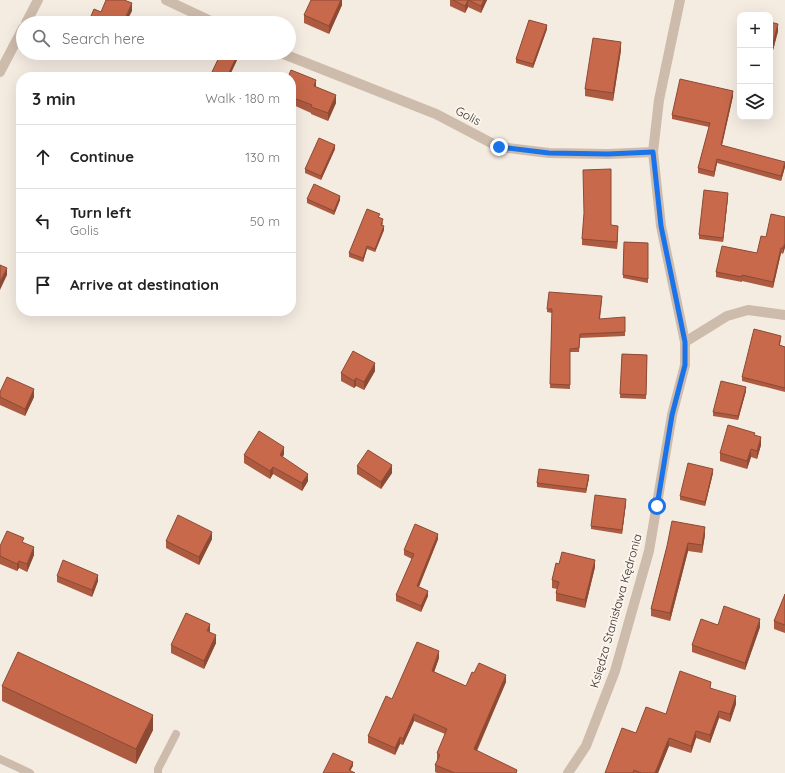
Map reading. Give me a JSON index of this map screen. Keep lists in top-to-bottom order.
{
  "streets": {
    "street": ["Golis", "Księdza Stanisława Kędronia"]
  },
  "crossings": [
    ["Golis", "Księdza Stanisława Kędronia"]
  ],
  "page": {
    "map_buttons": ["+", "−"],
    "search": "Search here",
    "heading": ["3 min", "Walk · 180 m"],
    "list": [
      ["Continue", "130 m"],
      ["Turn left", "Golis", "50 m"],
      "Arrive at destination"
    ]
  }
}
